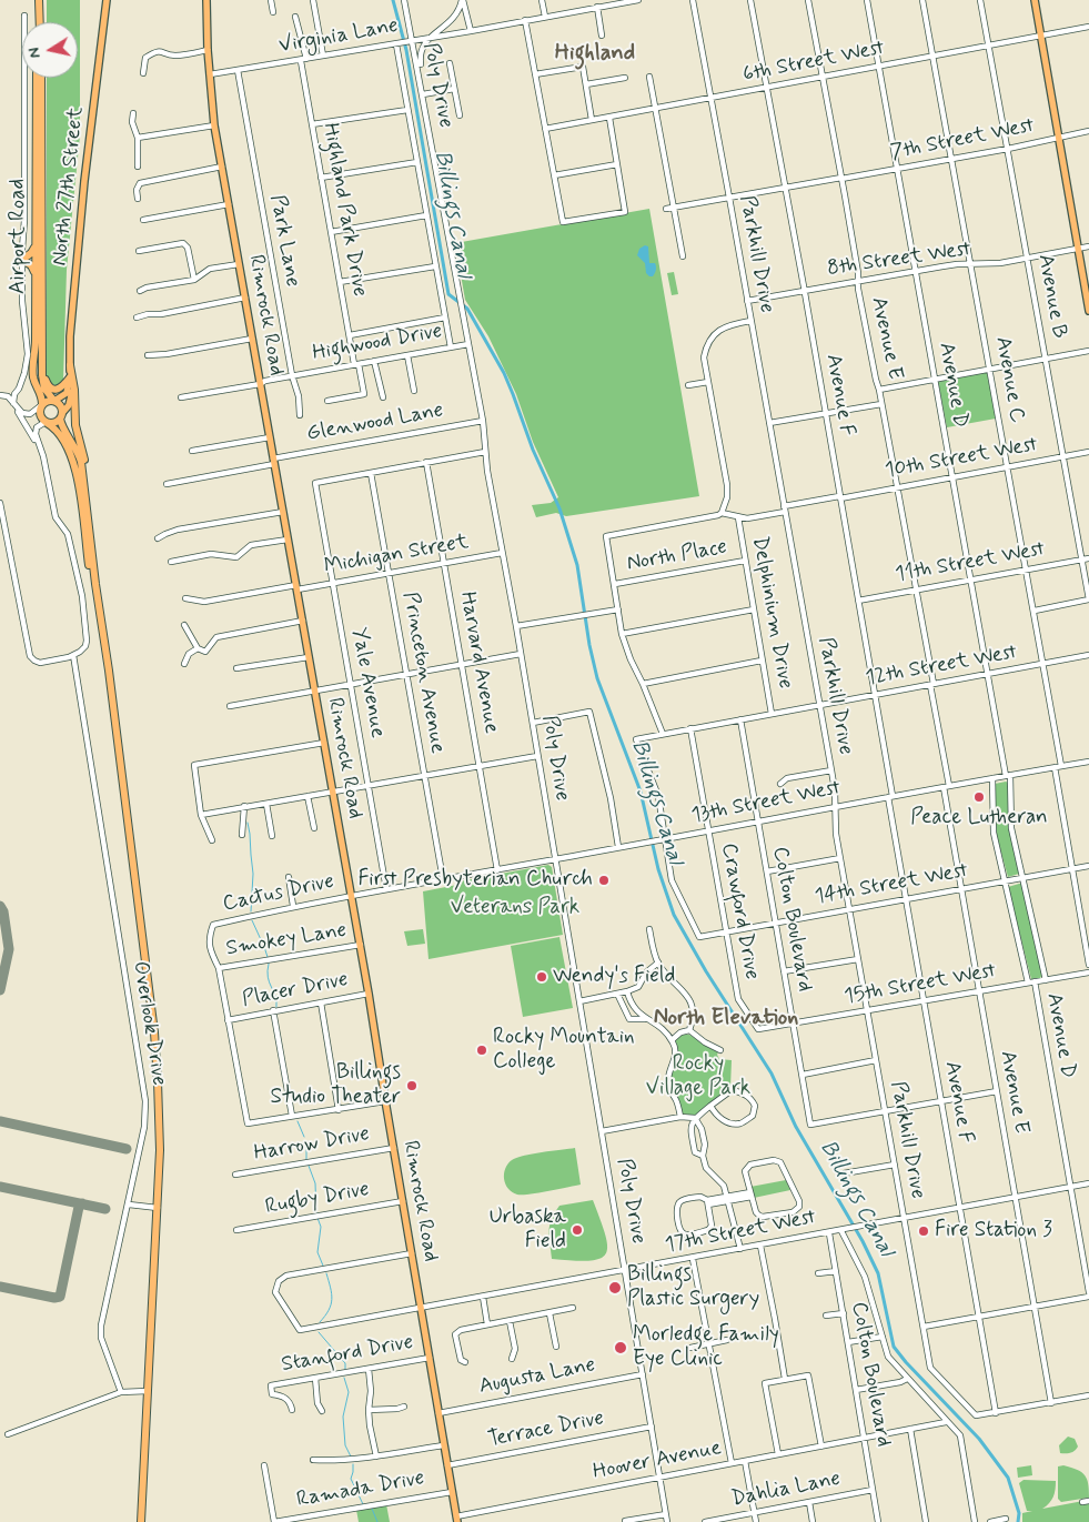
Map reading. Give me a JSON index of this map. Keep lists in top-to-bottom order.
{
  "streets": {
    "highway": ["Airport Road"],
    "main road": ["North 27th Street", "Rimrock Road"],
    "street": [
      "Virginia Lane",
      "6th Street West",
      "Poly Drive",
      "7th Street West",
      "Highland Park Drive",
      "Park Lane",
      "Parkhill Drive",
      "8th Street West",
      "Avenue B",
      "Avenue E",
      "Highwood Drive",
      "Avenue C",
      "Avenue D",
      "Avenue F",
      "Glenwood Lane",
      "10th Street West",
      "Michigan Street",
      "North Place",
      "11th Street West",
      "Delphinium Drive",
      "Harvard Avenue",
      "12th Street West",
      "Princeton Avenue",
      "Yale Avenue",
      "13th Street West",
      "14th Street West",
      "Cactus Drive",
      "Crawford Drive",
      "Colton Boulevard",
      "Smokey Lane",
      "15th Street West",
      "Placer Drive",
      "Overlook Drive",
      "Harrow Drive",
      "Rugby Drive",
      "17th Street West",
      "Stanford Drive",
      "Augusta Lane",
      "Terrace Drive",
      "Hoover Avenue",
      "Ramada Drive",
      "Dahlia Lane"
    ]
  },
  "crossings": [
    ["Virginia Lane", "Poly Drive"],
    ["Virginia Lane", "Highland Park Drive"],
    ["Virginia Lane", "Park Lane"],
    ["Virginia Lane", "Rimrock Road"],
    ["6th Street West", "Parkhill Drive"],
    ["6th Street West", "Avenue B"],
    ["6th Street West", "Avenue E"],
    ["6th Street West", "Avenue C"],
    ["6th Street West", "Avenue D"],
    ["6th Street West", "Avenue F"],
    ["Poly Drive", "Highwood Drive"],
    ["Poly Drive", "Glenwood Lane"],
    ["Poly Drive", "Michigan Street"],
    ["Poly Drive", "13th Street West"],
    ["Poly Drive", "17th Street West"],
    ["Poly Drive", "Augusta Lane"],
    ["Poly Drive", "Terrace Drive"],
    ["Poly Drive", "Hoover Avenue"],
    ["7th Street West", "Parkhill Drive"],
    ["7th Street West", "Avenue B"],
    ["7th Street West", "Avenue E"],
    ["7th Street West", "Avenue C"],
    ["7th Street West", "Avenue D"],
    ["7th Street West", "Avenue F"],
    ["North 27th Street", "Airport Road"],
    ["Highland Park Drive", "Highwood Drive"],
    ["Park Lane", "Highwood Drive"],
    ["Parkhill Drive", "8th Street West"],
    ["Parkhill Drive", "Avenue F"],
    ["Parkhill Drive", "10th Street West"],
    ["Parkhill Drive", "12th Street West"],
    ["Parkhill Drive", "13th Street West"],
    ["Parkhill Drive", "14th Street West"],
    ["Parkhill Drive", "Colton Boulevard"],
    ["Parkhill Drive", "15th Street West"],
    ["Parkhill Drive", "17th Street West"],
    ["8th Street West", "Avenue B"],
    ["8th Street West", "Avenue E"],
    ["8th Street West", "Avenue C"],
    ["8th Street West", "Avenue D"],
    ["8th Street West", "Avenue F"],
    ["Avenue B", "10th Street West"],
    ["Avenue B", "11th Street West"],
    ["Rimrock Road", "Highwood Drive"],
    ["Rimrock Road", "Glenwood Lane"],
    ["Rimrock Road", "Michigan Street"],
    ["Rimrock Road", "13th Street West"],
    ["Rimrock Road", "Cactus Drive"],
    ["Rimrock Road", "Smokey Lane"],
    ["Rimrock Road", "Placer Drive"],
    ["Rimrock Road", "Harrow Drive"],
    ["Rimrock Road", "Rugby Drive"],
    ["Rimrock Road", "17th Street West"],
    ["Rimrock Road", "Stanford Drive"],
    ["Rimrock Road", "Augusta Lane"],
    ["Rimrock Road", "Terrace Drive"],
    ["Rimrock Road", "Hoover Avenue"],
    ["Rimrock Road", "Ramada Drive"],
    ["Avenue E", "10th Street West"],
    ["Avenue E", "11th Street West"],
    ["Avenue E", "12th Street West"],
    ["Avenue E", "13th Street West"],
    ["Avenue E", "14th Street West"],
    ["Avenue E", "15th Street West"],
    ["Avenue E", "17th Street West"],
    ["Avenue C", "10th Street West"],
    ["Avenue C", "11th Street West"],
    ["Avenue C", "12th Street West"],
    ["Avenue C", "13th Street West"],
    ["Avenue D", "10th Street West"],
    ["Avenue D", "11th Street West"],
    ["Avenue D", "12th Street West"],
    ["Avenue D", "13th Street West"],
    ["Avenue D", "14th Street West"],
    ["Avenue D", "15th Street West"],
    ["Avenue D", "17th Street West"],
    ["Avenue F", "10th Street West"],
    ["Avenue F", "11th Street West"],
    ["Avenue F", "12th Street West"],
    ["Avenue F", "13th Street West"],
    ["Avenue F", "14th Street West"],
    ["Avenue F", "15th Street West"],
    ["Avenue F", "17th Street West"],
    ["10th Street West", "Delphinium Drive"],
    ["Michigan Street", "Harvard Avenue"],
    ["Michigan Street", "Princeton Avenue"],
    ["Michigan Street", "Yale Avenue"],
    ["North Place", "Delphinium Drive"],
    ["Delphinium Drive", "12th Street West"],
    ["Harvard Avenue", "13th Street West"],
    ["12th Street West", "13th Street West"],
    ["12th Street West", "14th Street West"],
    ["12th Street West", "Crawford Drive"],
    ["12th Street West", "Colton Boulevard"],
    ["Princeton Avenue", "Yale Avenue"],
    ["Princeton Avenue", "13th Street West"],
    ["Yale Avenue", "13th Street West"],
    ["13th Street West", "14th Street West"],
    ["13th Street West", "Cactus Drive"],
    ["13th Street West", "Crawford Drive"],
    ["13th Street West", "Colton Boulevard"],
    ["14th Street West", "Crawford Drive"],
    ["14th Street West", "Colton Boulevard"],
    ["Cactus Drive", "Smokey Lane"],
    ["Crawford Drive", "15th Street West"],
    ["Colton Boulevard", "15th Street West"],
    ["Colton Boulevard", "17th Street West"],
    ["Colton Boulevard", "Hoover Avenue"],
    ["Colton Boulevard", "Dahlia Lane"]
  ],
  "districts": ["Highland", "North Elevation"],
  "water": ["Billings Canal"],
  "parks": ["Veterans Park", "Rocky Village Park"],
  "places": [
    "Peace Lutheran",
    "First Presbyterian Church",
    "Wendy's Field",
    "Rocky Mountain College",
    "Billings Studio Theater",
    "Urbaska Field",
    "Fire Station 3",
    "Billings Plastic Surgery",
    "Morledge Family Eye Clinic"
  ],
  "north": "left"
}
